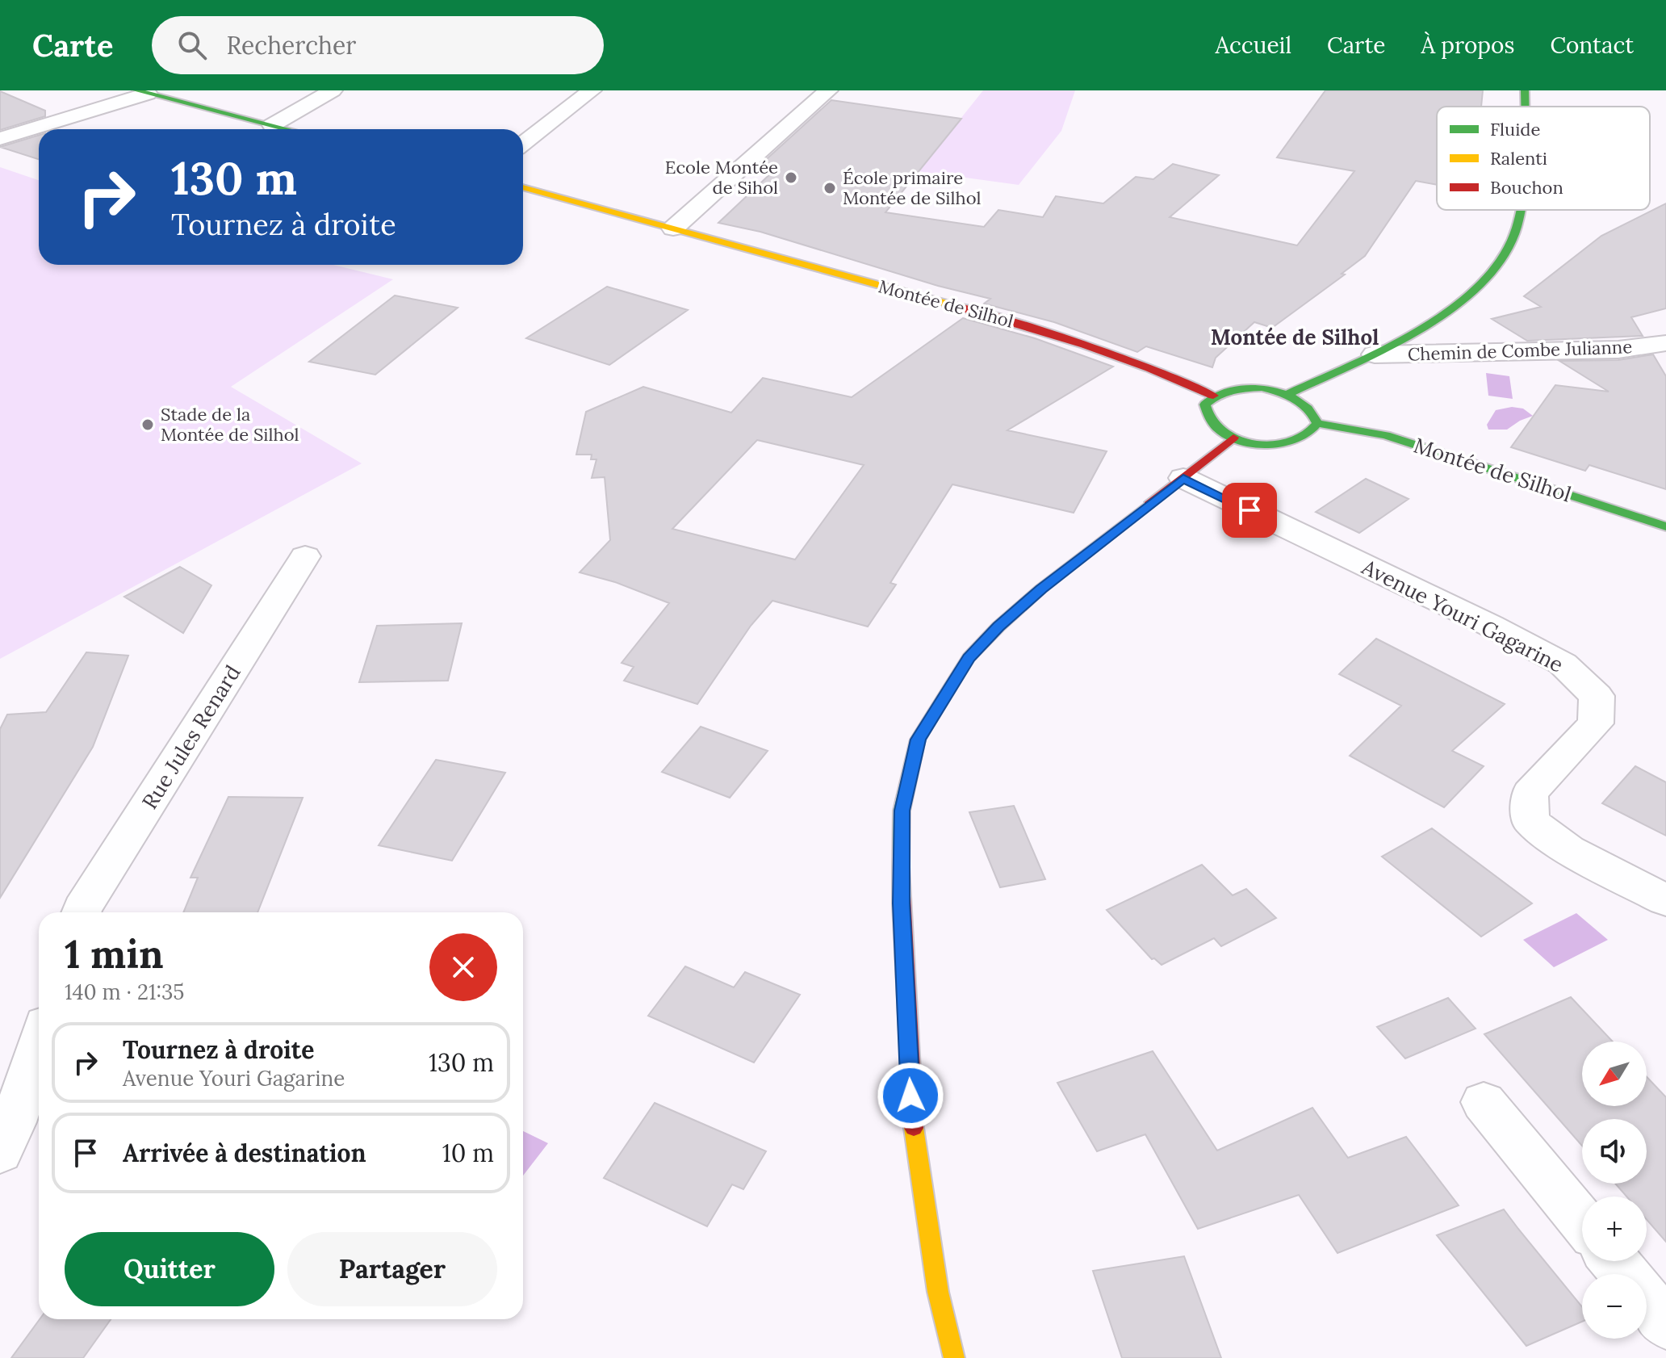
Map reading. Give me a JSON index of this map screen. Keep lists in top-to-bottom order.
{
  "streets": {
    "street": [
      "Montée de Silhol",
      "Chemin de Combe Julianne",
      "Avenue Youri Gagarine",
      "Rue Jules Renard"
    ]
  },
  "districts": ["Montée de Silhol"],
  "places": ["Ecole Montée de Sihol", "École primaire Montée de Silhol", "Stade de la Montée de Silhol"],
  "legend": ["Fluide", "Ralenti", "Bouchon"],
  "north": "bottom left",
  "page": {
    "header": "Carte",
    "search": "Rechercher",
    "nav": [
      "Accueil",
      "Carte",
      "À propos",
      "Contact"
    ],
    "turn": ["130 m", "Tournez à droite"],
    "heading": ["1 min", "140 m · 21:35"],
    "list": [
      {
        "name": "Tournez à droite",
        "note": "Avenue Youri Gagarine",
        "value": "130 m"
      },
      {
        "name": "Arrivée à destination",
        "value": "10 m"
      }
    ],
    "map_buttons": ["+", "−"],
    "buttons": ["Quitter", "Partager"]
  }
}
